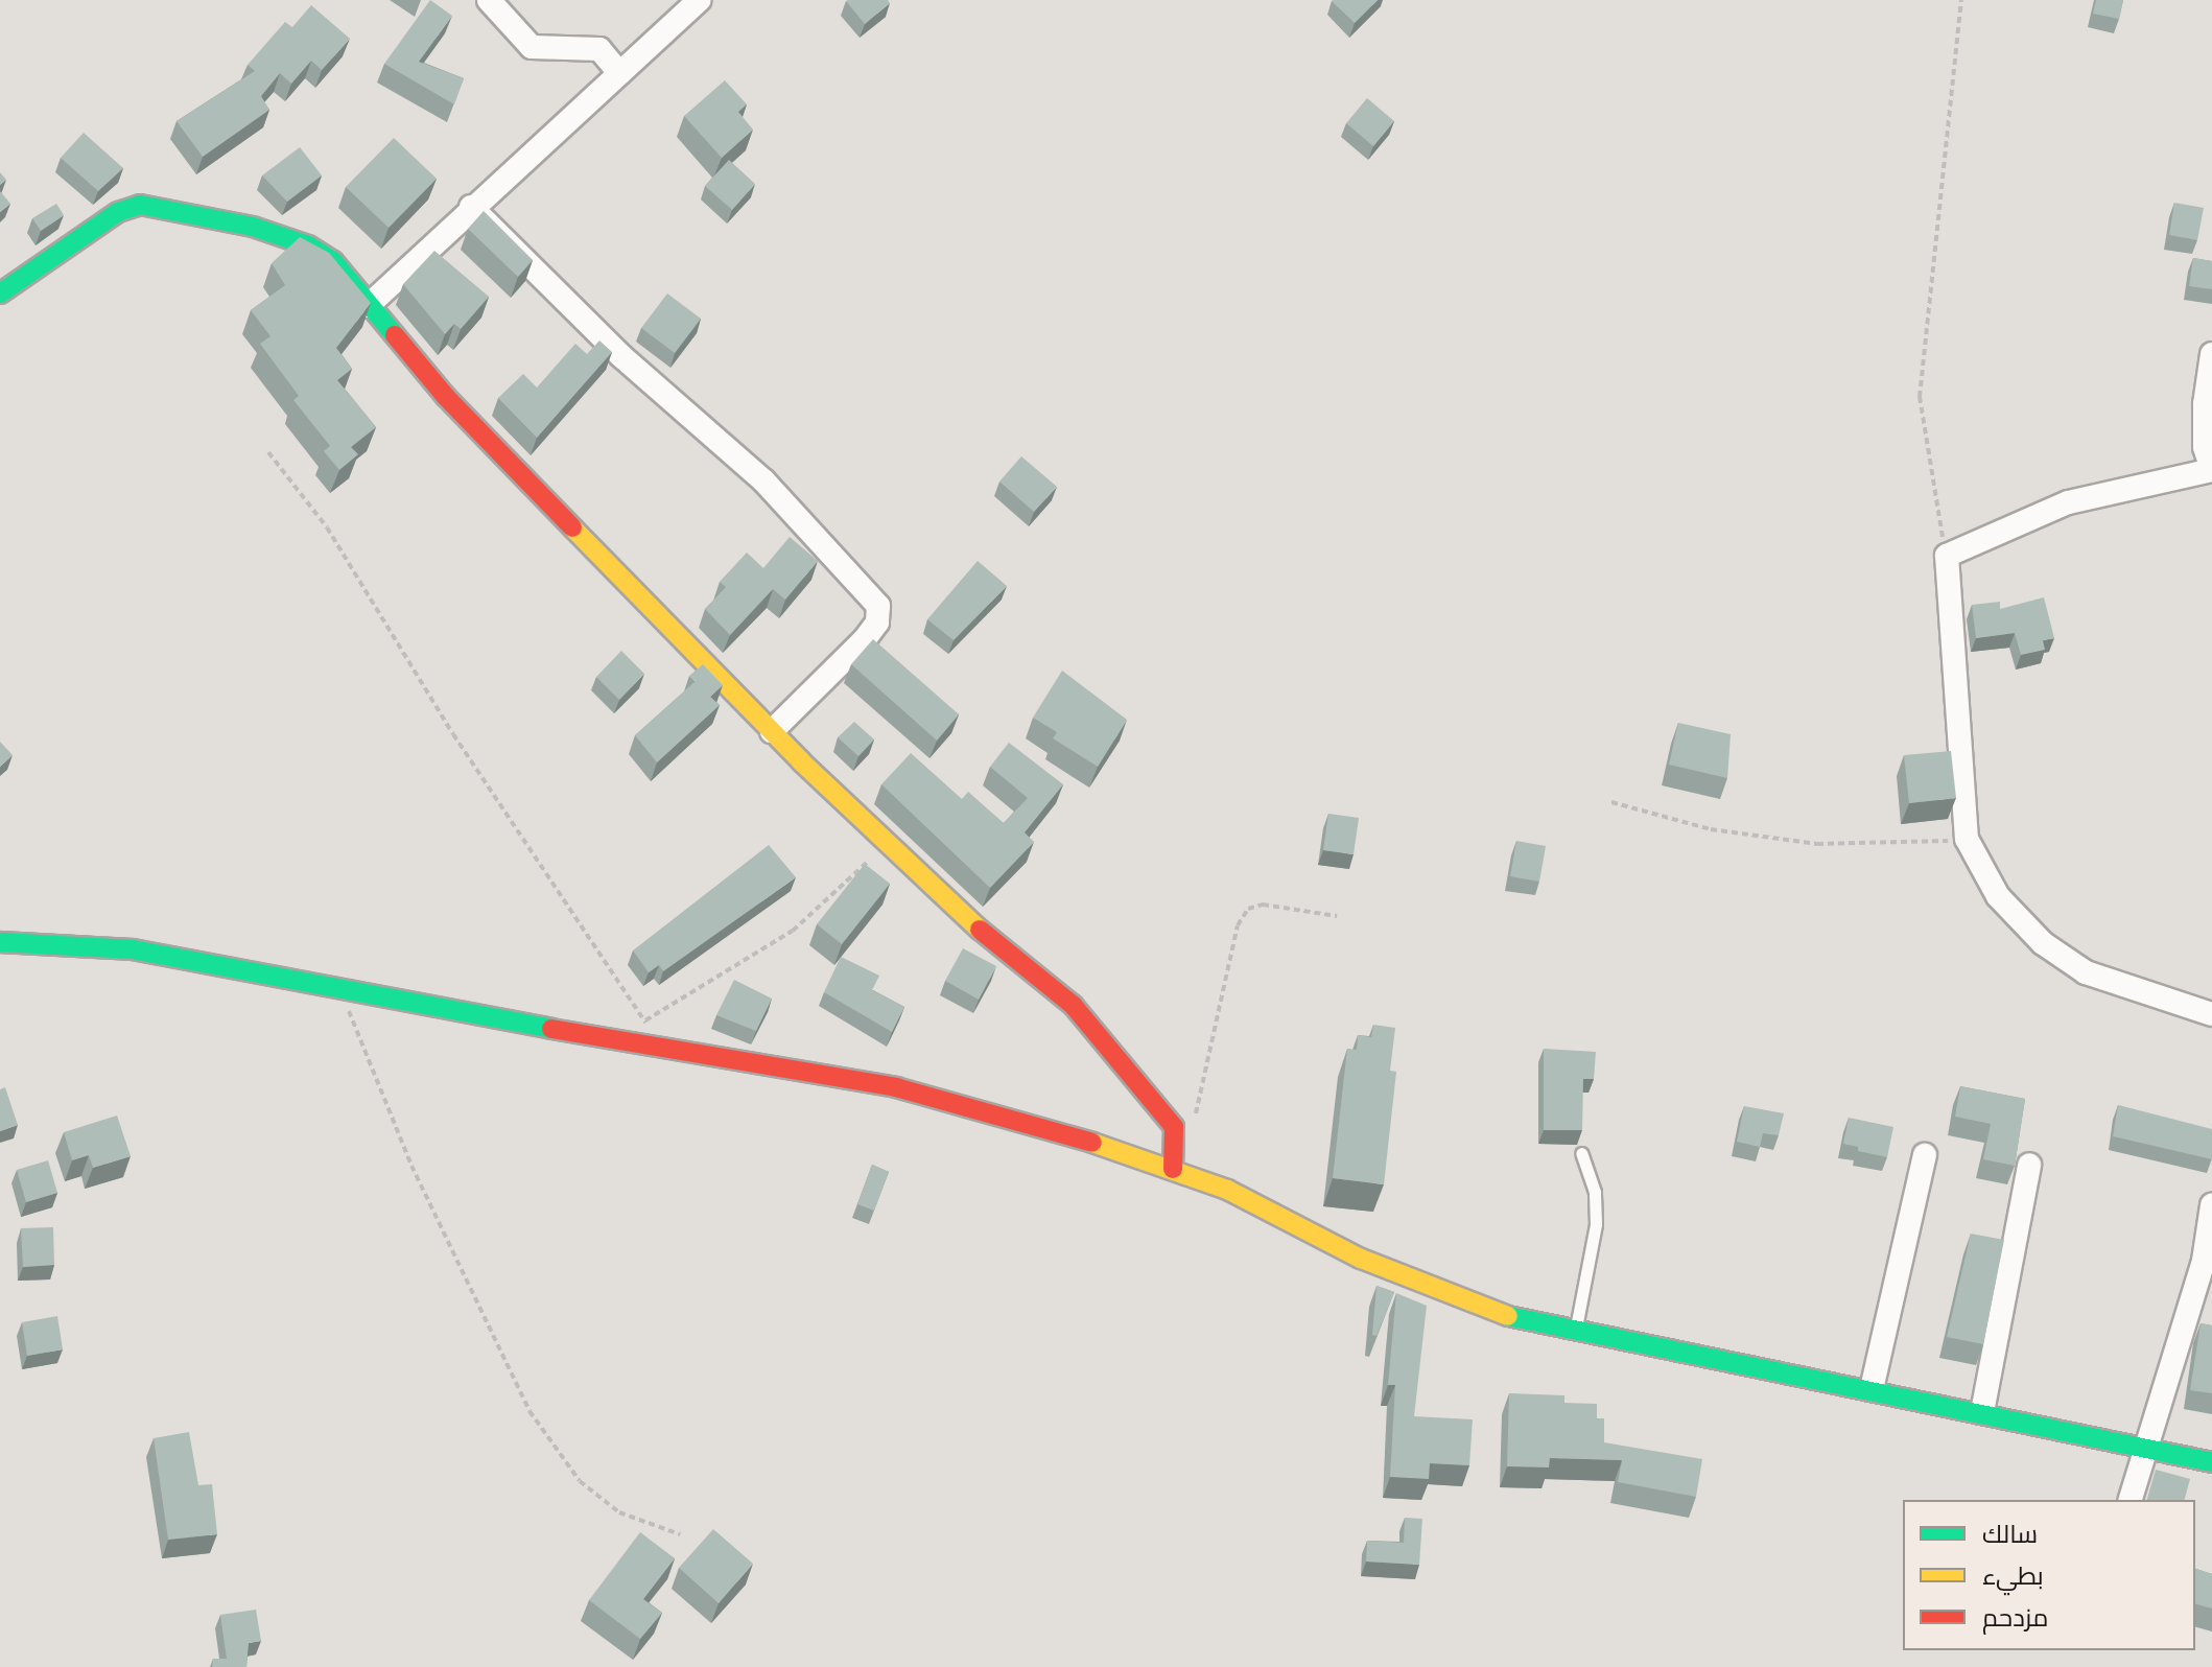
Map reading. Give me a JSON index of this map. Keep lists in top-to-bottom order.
{
  "legend": ["سالك", "بطيء", "مزدحم"]
}
